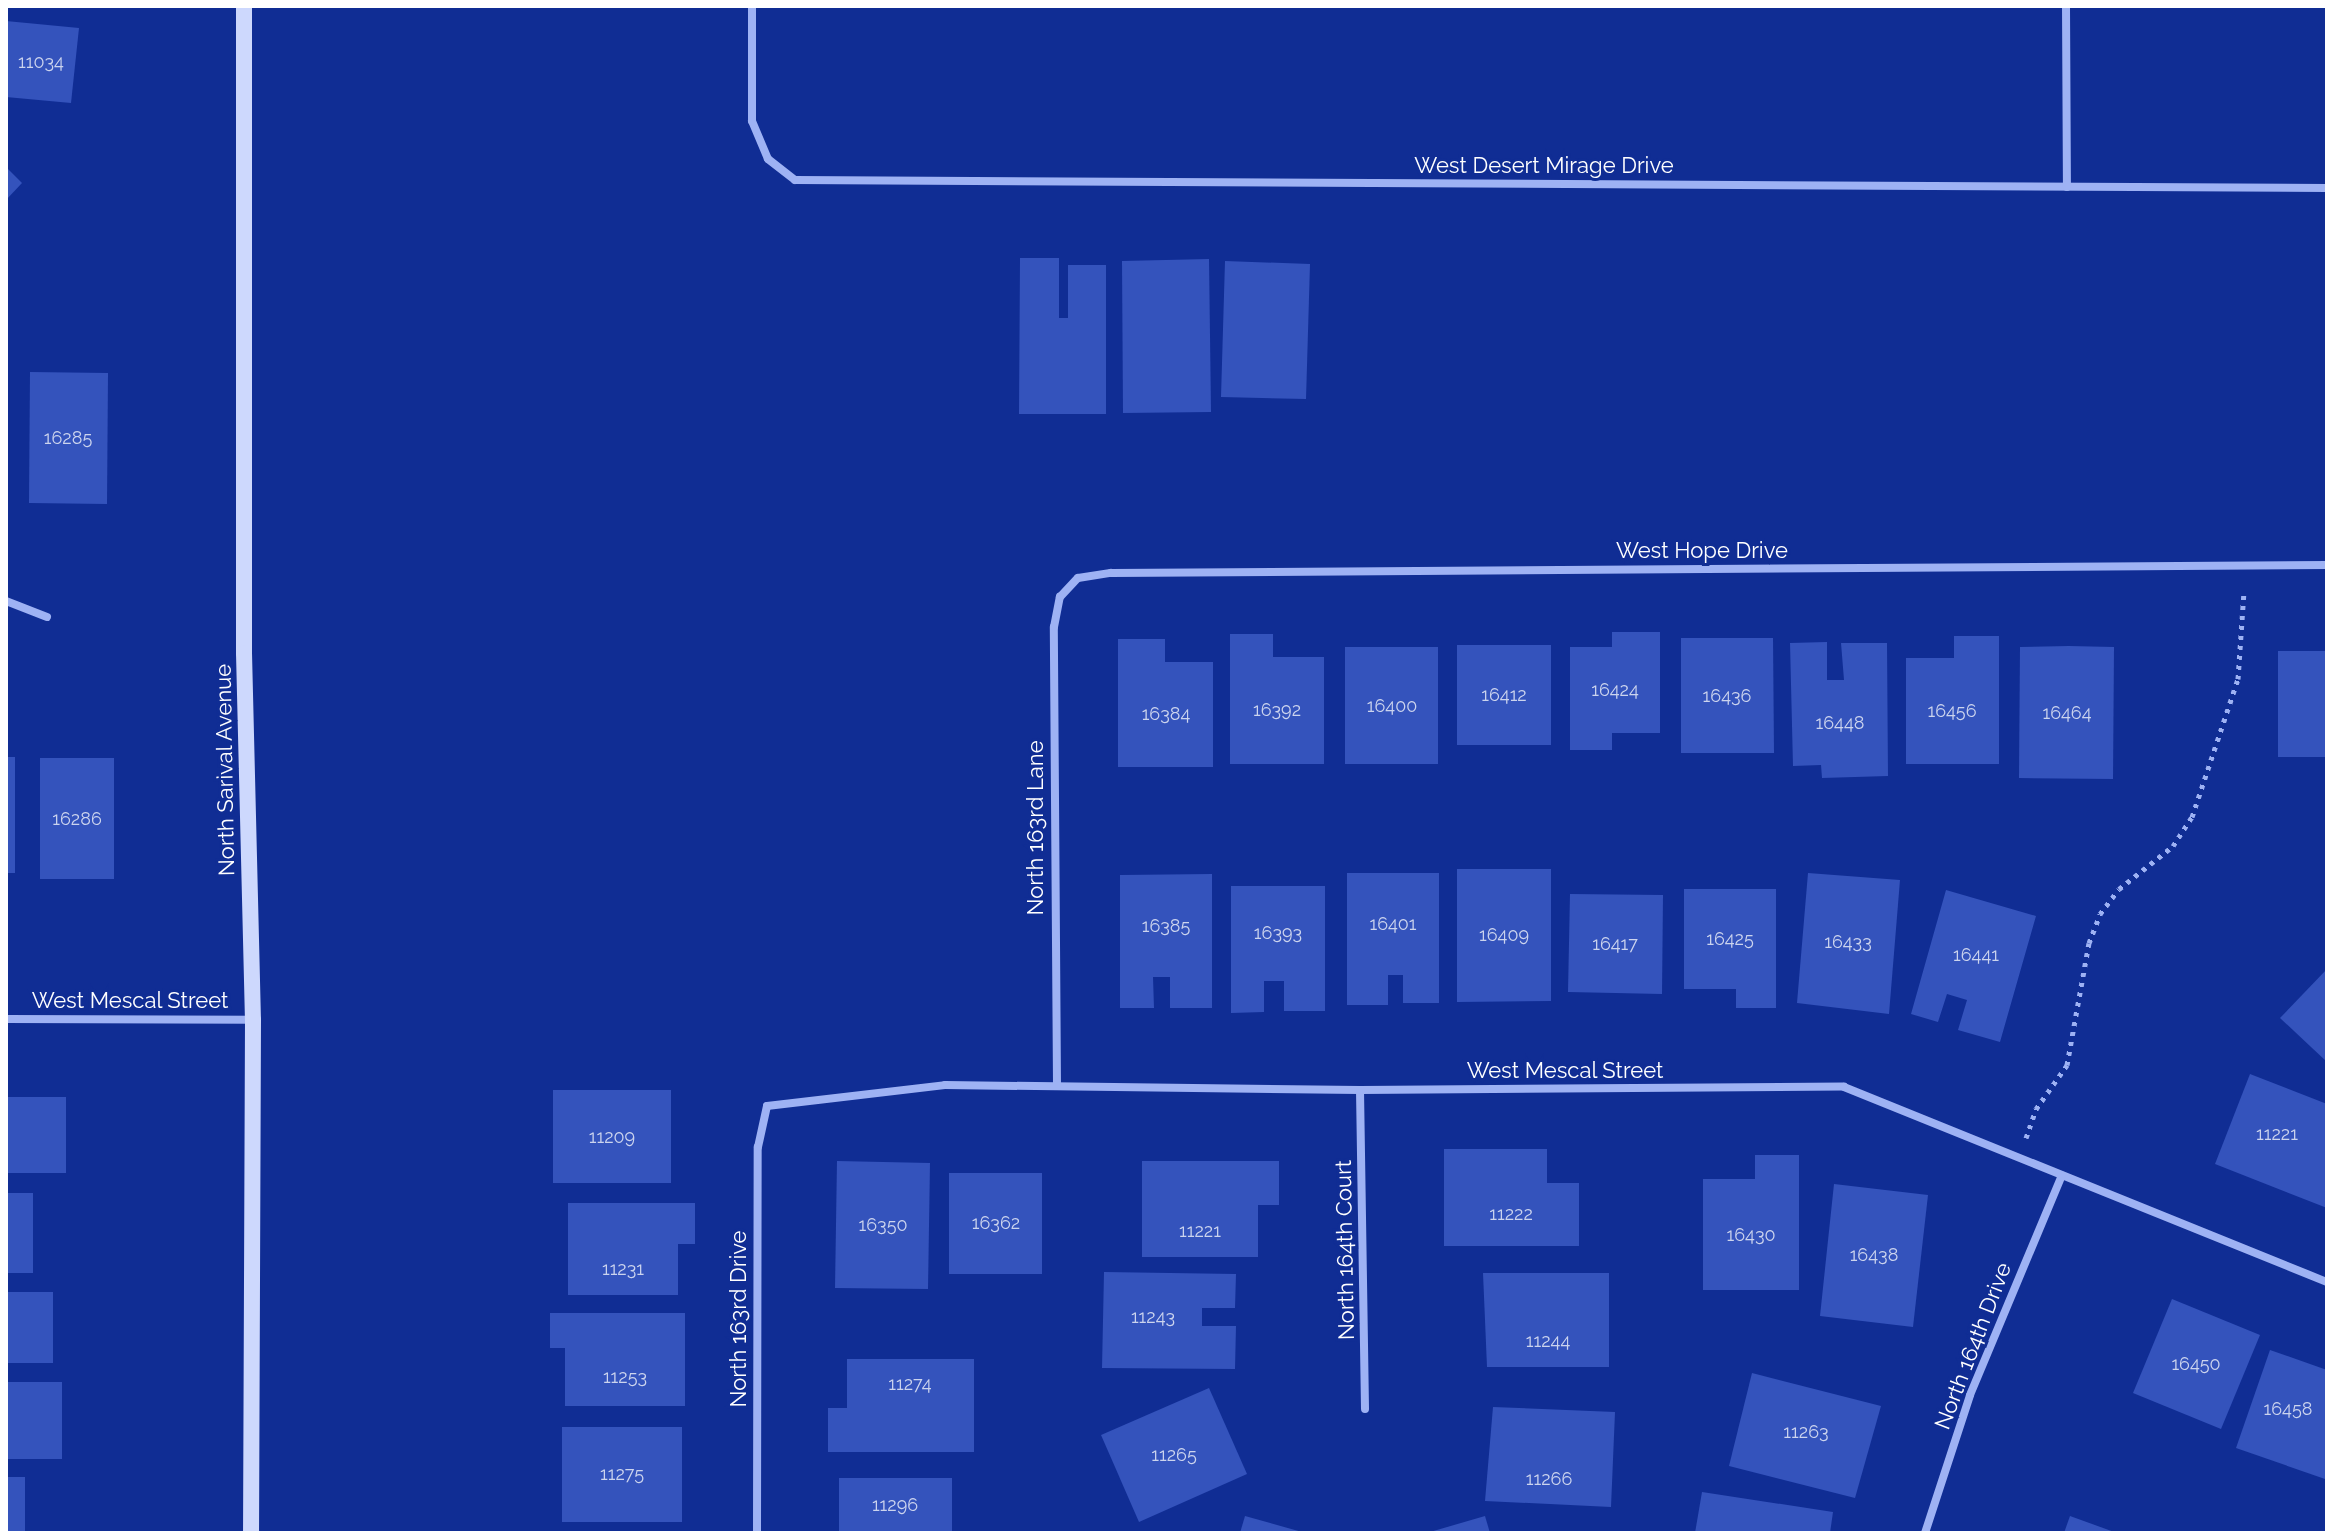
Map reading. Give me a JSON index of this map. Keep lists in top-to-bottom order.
{
  "streets": {
    "main road": ["North Sarival Avenue"],
    "street": [
      "West Desert Mirage Drive",
      "West Hope Drive",
      "North 163rd Lane",
      "West Mescal Street",
      "North 164th Court",
      "North 163rd Drive",
      "North 164th Drive"
    ]
  },
  "crossings": [
    ["West Hope Drive", "North 163rd Lane"],
    ["North Sarival Avenue", "West Mescal Street"],
    ["North 163rd Lane", "West Mescal Street"],
    ["West Mescal Street", "North 164th Court"],
    ["West Mescal Street", "North 163rd Drive"],
    ["West Mescal Street", "North 164th Drive"]
  ],
  "house_numbers": [
    "11034",
    "16285",
    "16424",
    "16412",
    "16436",
    "16400",
    "16392",
    "16456",
    "16464",
    "16384",
    "16448",
    "16286",
    "16401",
    "16385",
    "16393",
    "16409",
    "16425",
    "16433",
    "16417",
    "16441",
    "11221",
    "11209",
    "11222",
    "16362",
    "16350",
    "11221",
    "16430",
    "16438",
    "11231",
    "11243",
    "11244",
    "16450",
    "11253",
    "11274",
    "16458",
    "11263",
    "11265",
    "11275",
    "11266",
    "11296"
  ]
}
